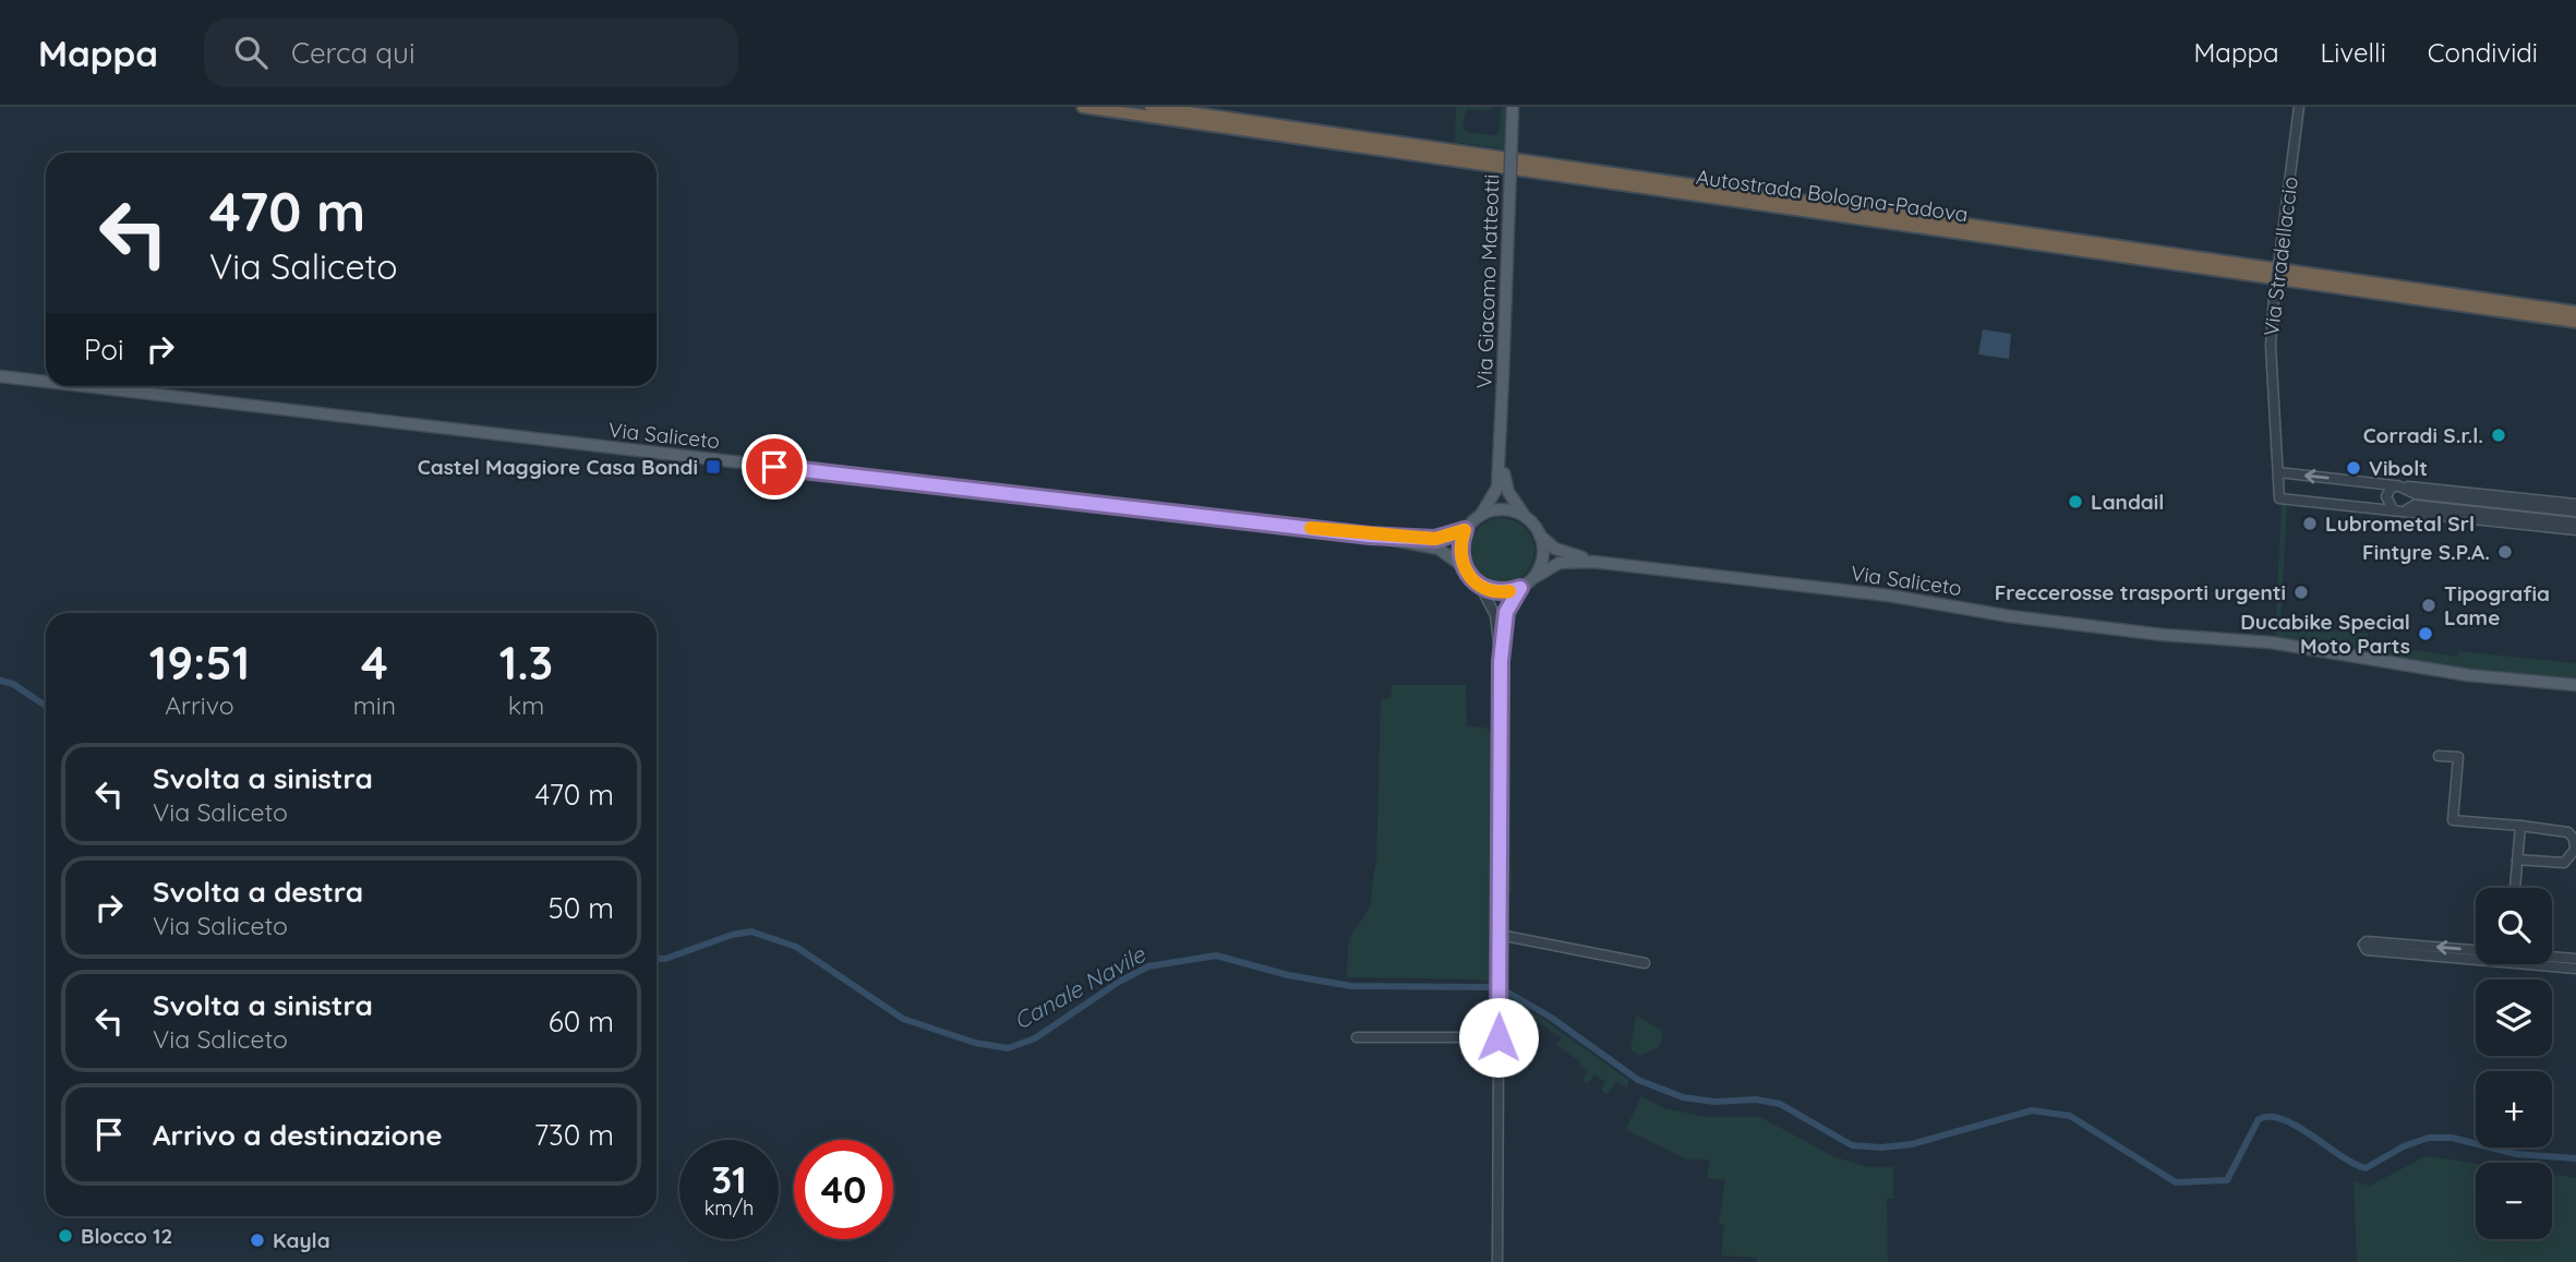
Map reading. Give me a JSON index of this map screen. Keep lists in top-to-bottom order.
{
  "streets": {
    "highway": ["Autostrada Bologna-Padova"],
    "main road": ["Via Giacomo Matteotti", "Via Saliceto"],
    "street": ["Via Stradellaccio"]
  },
  "crossings": [
    ["Via Giacomo Matteotti", "Via Saliceto"]
  ],
  "water": ["Canale Navile"],
  "places": {
    "other": [
      "Corradi S.r.l.",
      "Vibolt",
      "Landail",
      "Lubrometal Srl",
      "Fintyre S.P.A.",
      "Freccerosse trasporti urgenti",
      "Tipografia Lame",
      "Ducabike Special Moto Parts",
      "Blocco 12",
      "Kayla"
    ],
    "transit": ["Castel Maggiore Casa Bondi"]
  },
  "page": {
    "header": "Mappa",
    "search": "Cerca qui",
    "nav": ["Mappa", "Livelli", "Condividi"],
    "turn": ["470 m", "Via Saliceto"],
    "then": "Poi",
    "eta": [
      "19:51",
      "Arrivo",
      "4",
      "min",
      "1.3",
      "km"
    ],
    "list": [
      {
        "name": "Svolta a sinistra",
        "note": "Via Saliceto",
        "value": "470 m"
      },
      {
        "name": "Svolta a destra",
        "note": "Via Saliceto",
        "value": "50 m"
      },
      {
        "name": "Svolta a sinistra",
        "note": "Via Saliceto",
        "value": "60 m"
      },
      {
        "name": "Arrivo a destinazione",
        "value": "730 m"
      }
    ],
    "map_buttons": ["+", "−"],
    "speed": "31 km/h",
    "limit": "40"
  }
}
